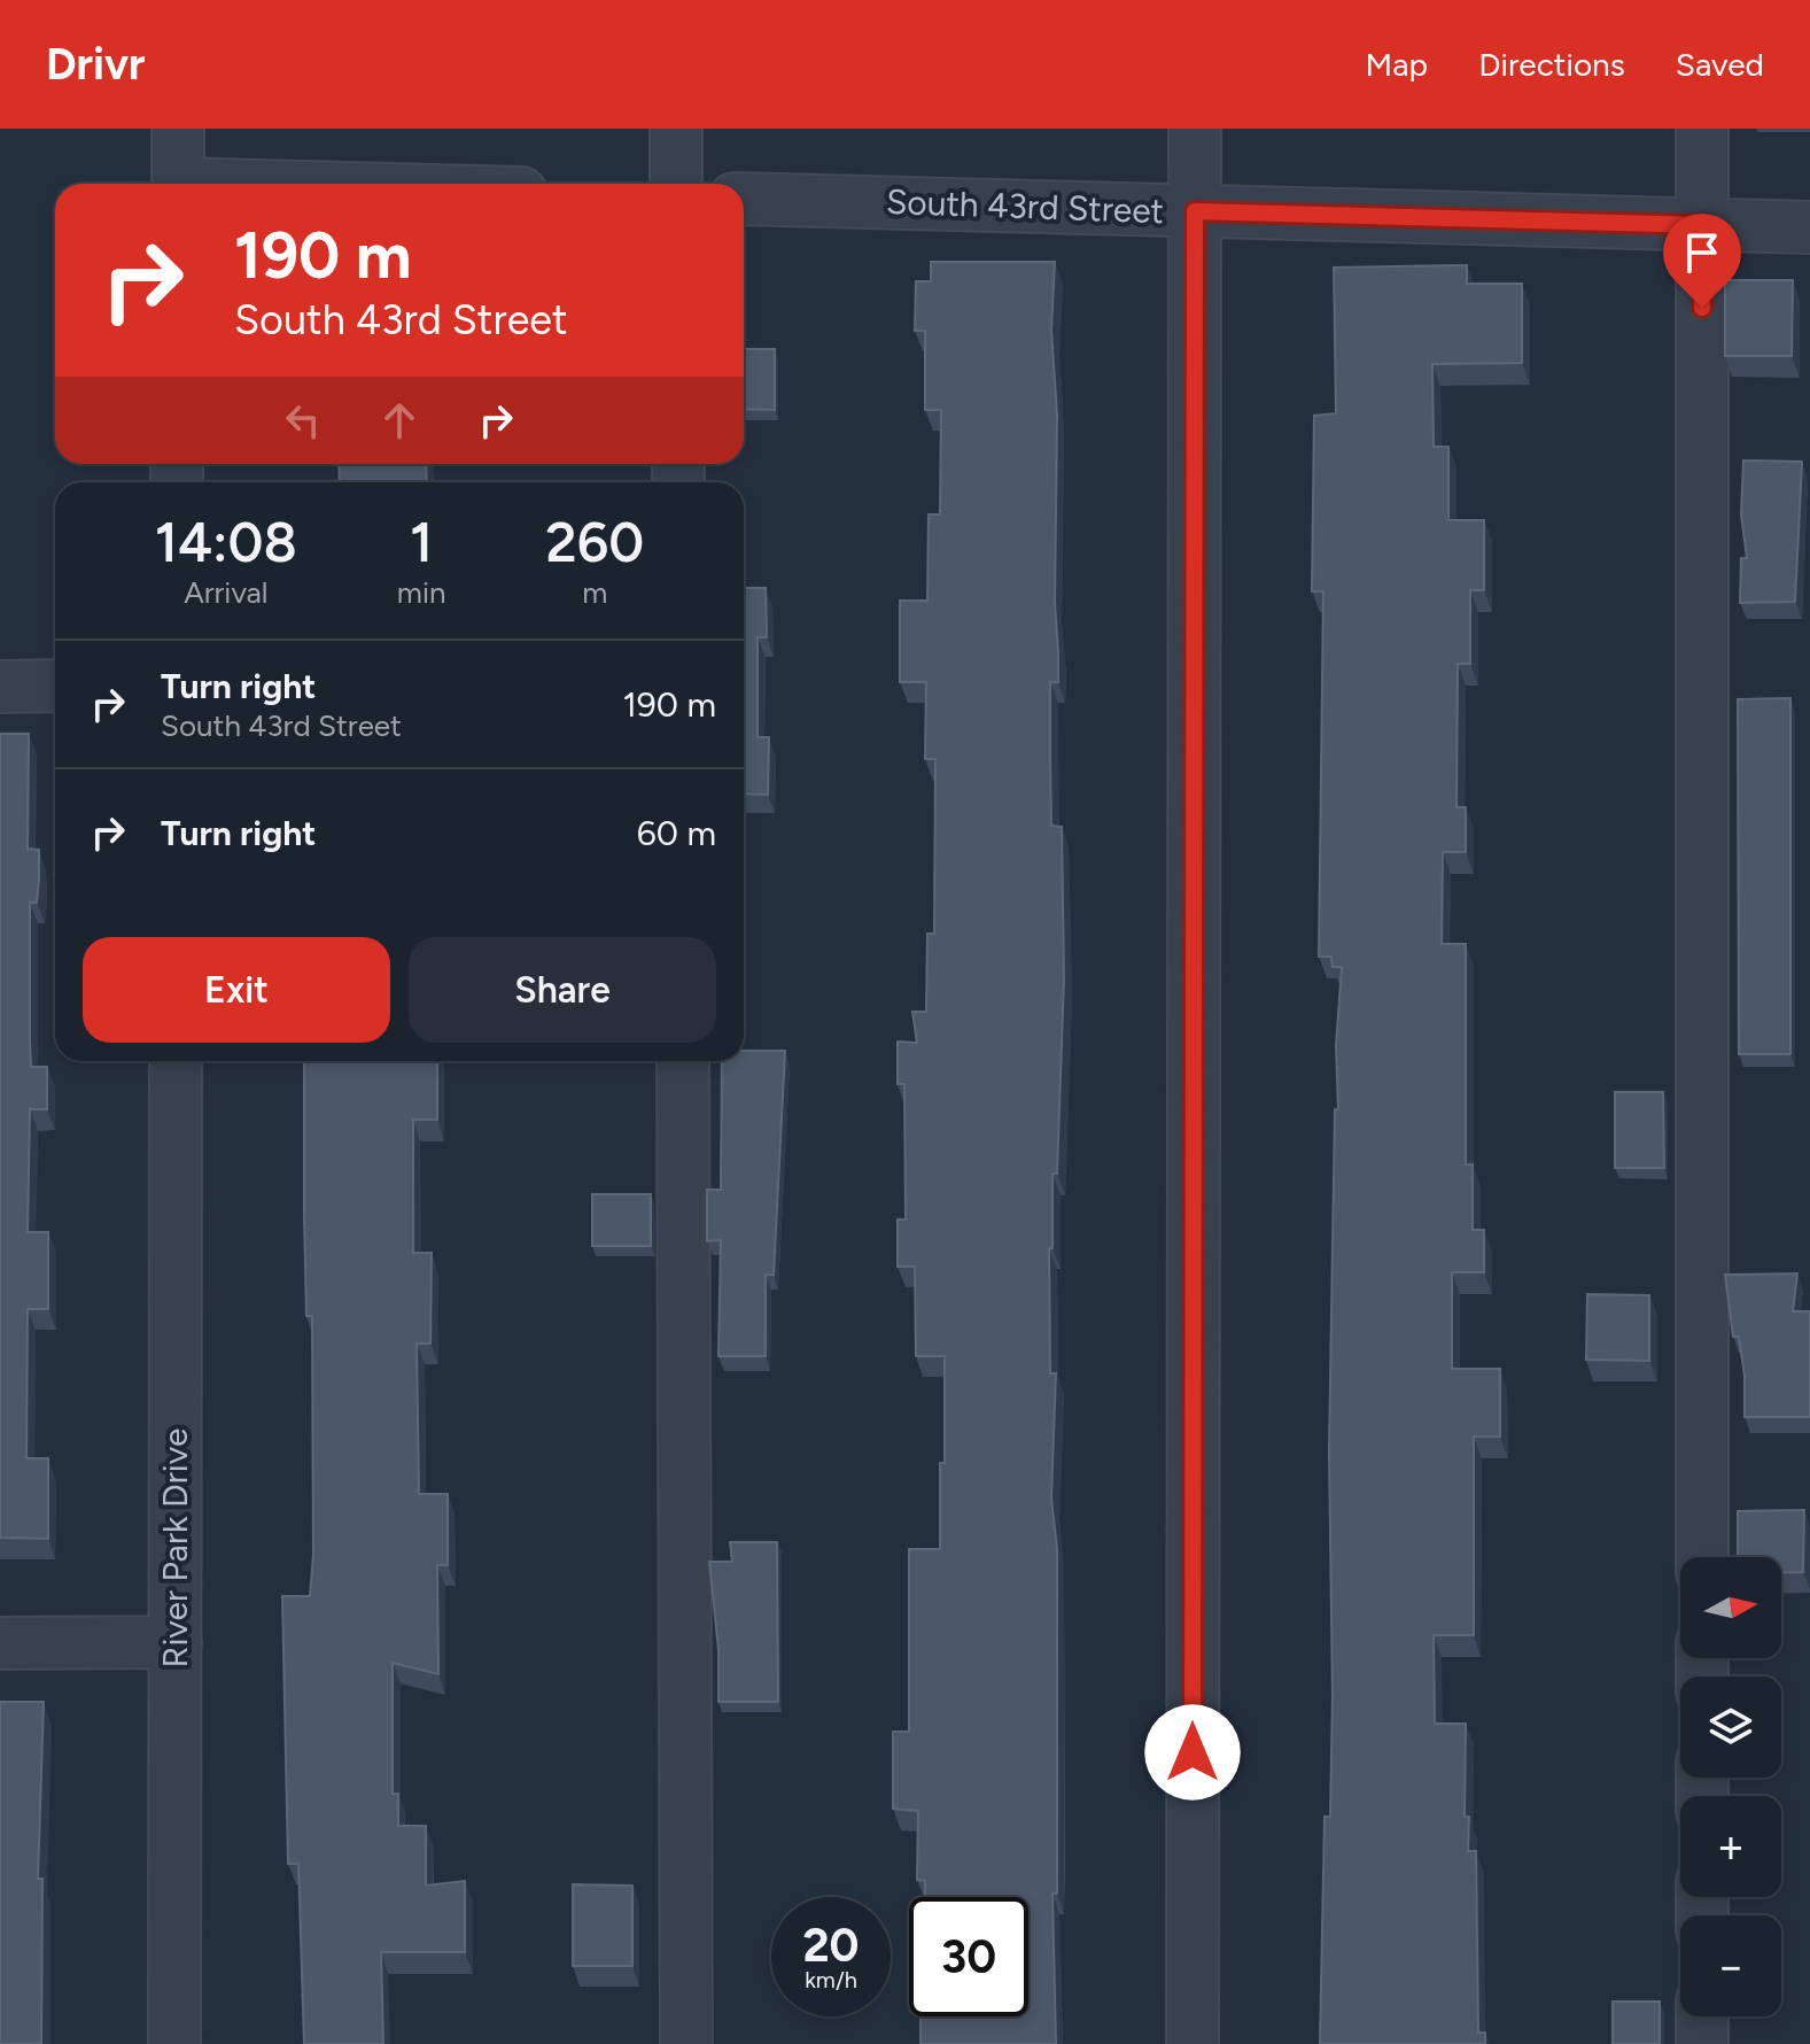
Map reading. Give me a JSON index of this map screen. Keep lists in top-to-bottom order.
{
  "streets": {
    "street": ["South 43rd Street", "River Park Drive"]
  },
  "north": "right",
  "page": {
    "header": "Drivr",
    "nav": ["Map", "Directions", "Saved"],
    "turn": ["190 m", "South 43rd Street"],
    "eta": [
      "14:08",
      "Arrival",
      "1",
      "min",
      "260",
      "m"
    ],
    "list": [
      {
        "name": "Turn right",
        "note": "South 43rd Street",
        "value": "190 m"
      },
      {
        "name": "Turn right",
        "value": "60 m"
      }
    ],
    "buttons": ["Exit", "Share"],
    "map_buttons": ["+", "−"],
    "speed": "20 km/h",
    "limit": "30"
  }
}
